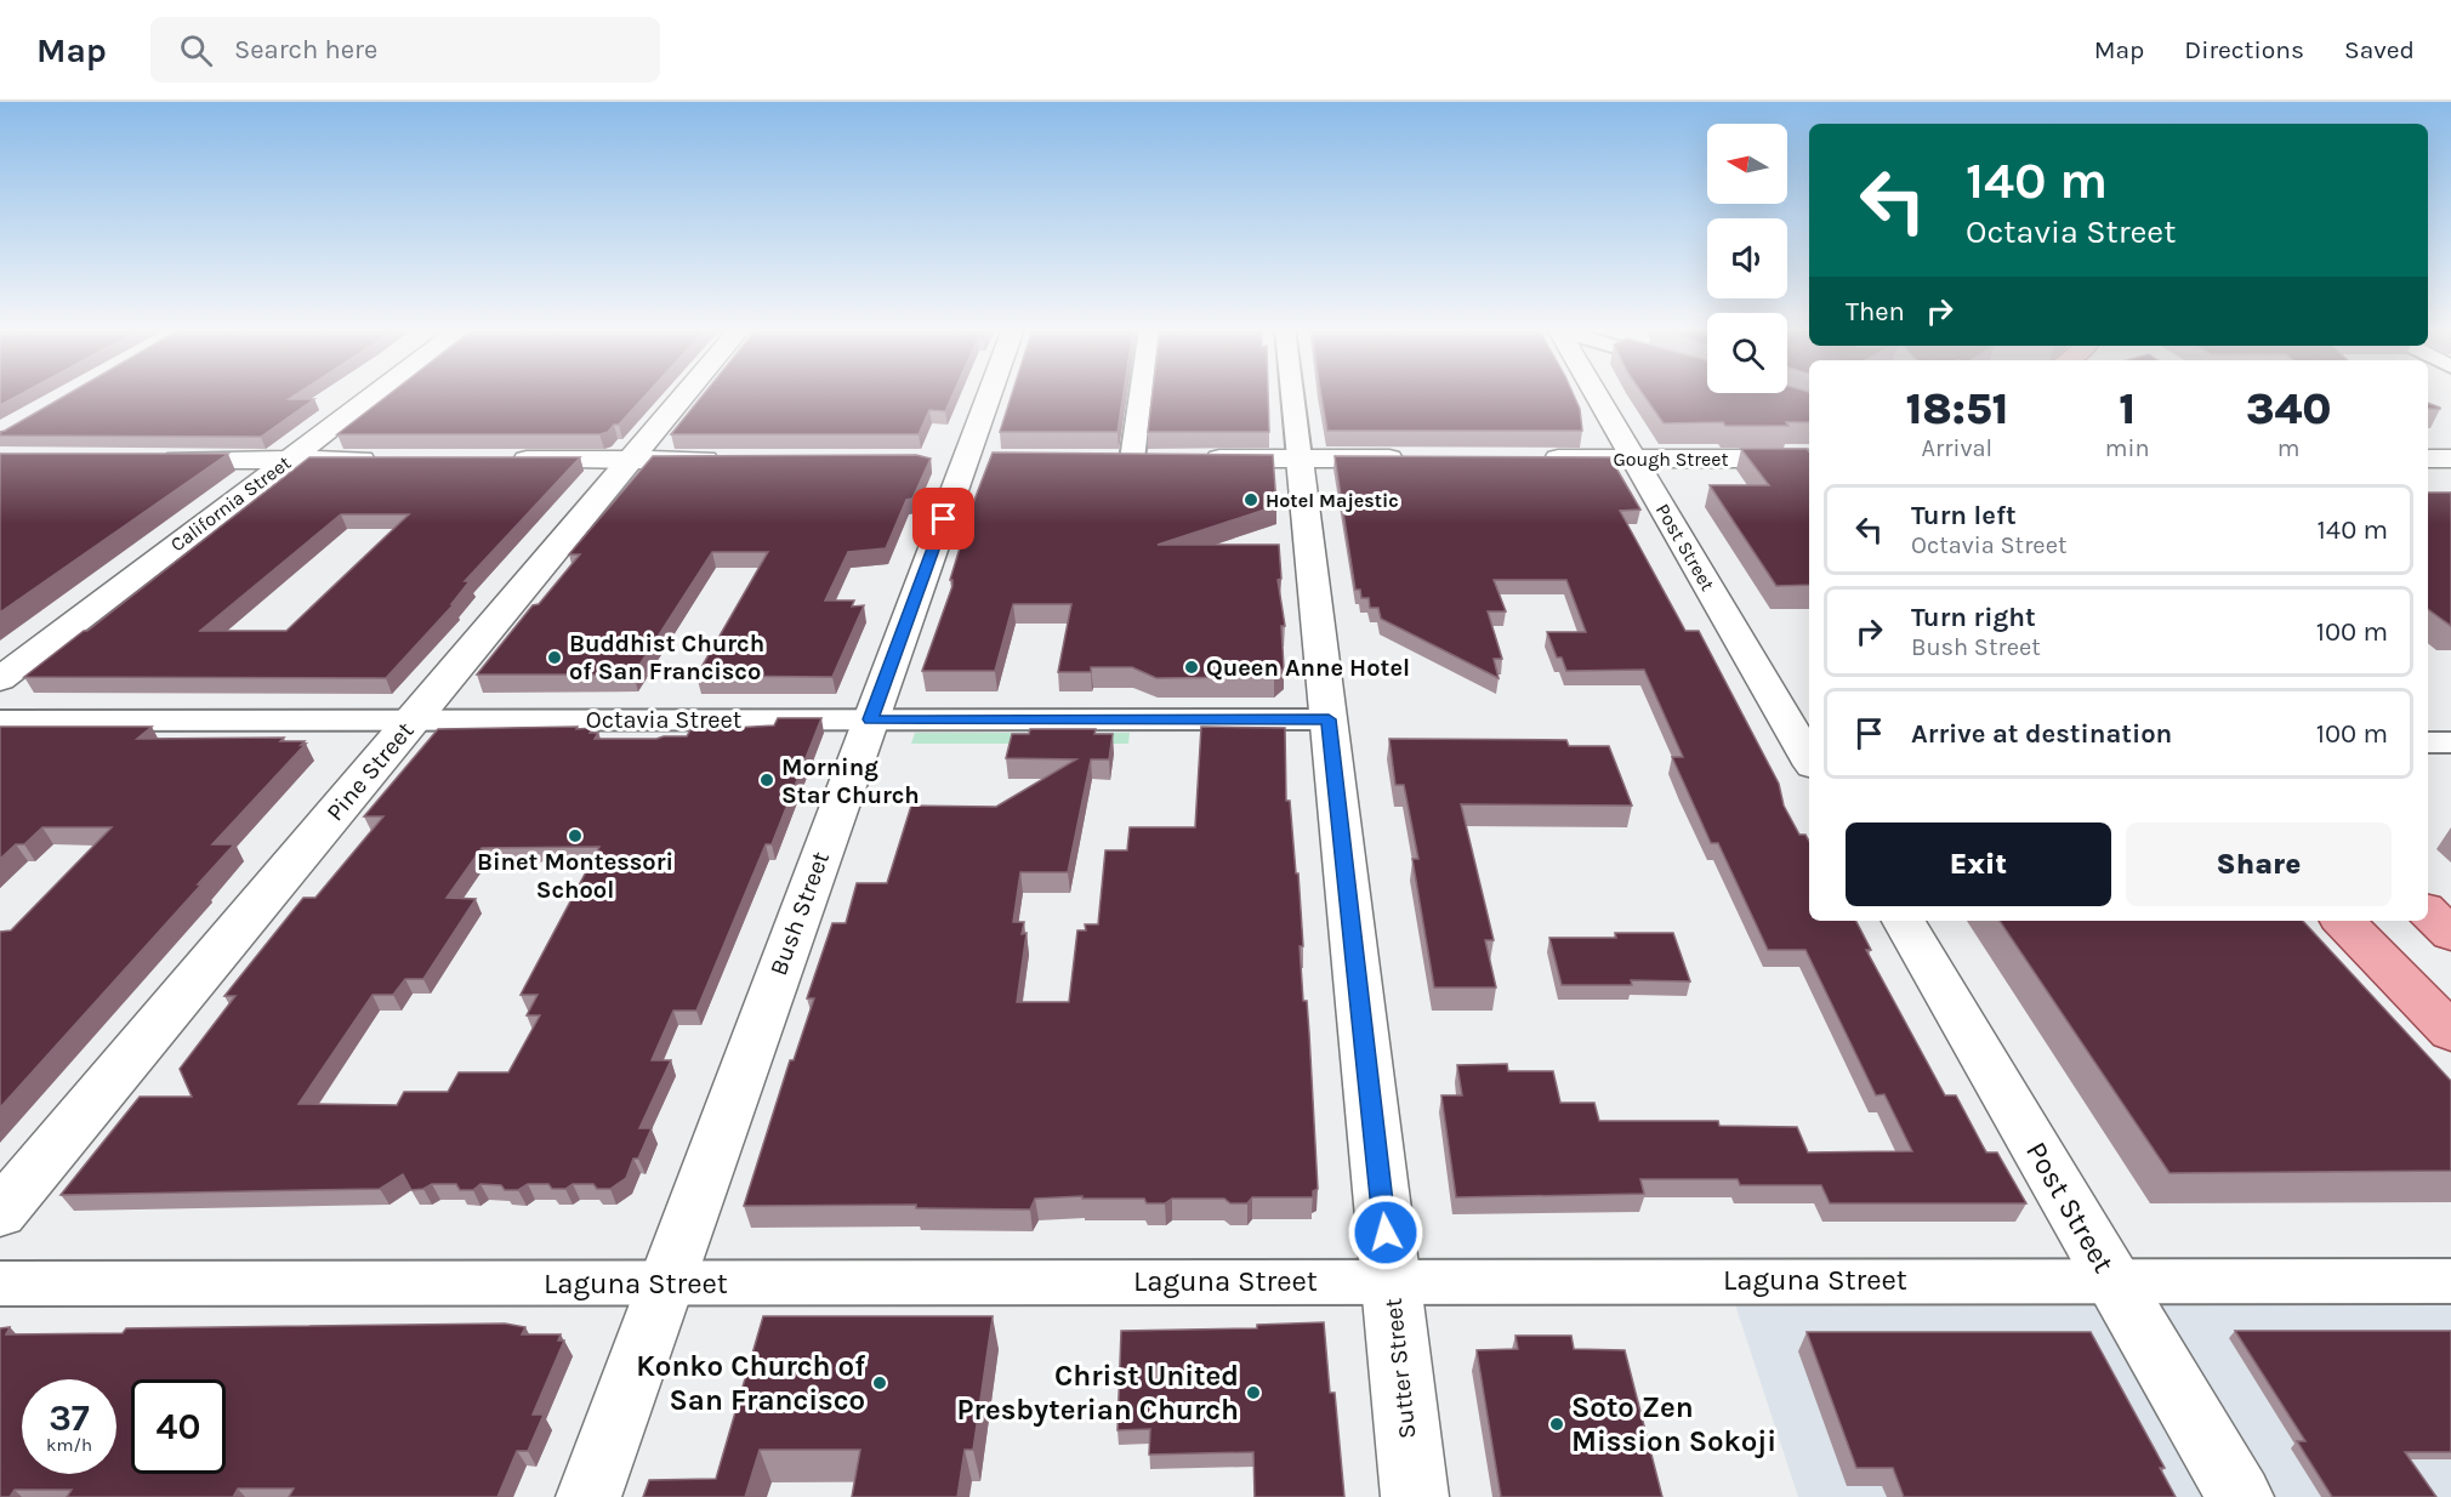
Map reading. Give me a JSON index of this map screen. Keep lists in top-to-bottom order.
{
  "streets": {
    "street": [
      "Gough Street",
      "California Street",
      "Post Street",
      "Octavia Street",
      "Pine Street",
      "Bush Street",
      "Laguna Street",
      "Sutter Street"
    ]
  },
  "crossings": [
    ["Gough Street", "Post Street"],
    ["Post Street", "Laguna Street"],
    ["Octavia Street", "Pine Street"],
    ["Octavia Street", "Bush Street"],
    ["Octavia Street", "Sutter Street"],
    ["Bush Street", "Laguna Street"],
    ["Laguna Street", "Sutter Street"]
  ],
  "places": [
    "Hotel Majestic",
    "Buddhist Church of San Francisco",
    "Queen Anne Hotel",
    "Morning Star Church",
    "Binet Montessori School",
    "Konko Church of San Francisco",
    "Christ United Presbyterian Church",
    "Soto Zen Mission Sokoji"
  ],
  "north": "left",
  "page": {
    "header": "Map",
    "search": "Search here",
    "nav": ["Map", "Directions", "Saved"],
    "turn": ["140 m", "Octavia Street"],
    "then": "Then",
    "eta": [
      "18:51",
      "Arrival",
      "1",
      "min",
      "340",
      "m"
    ],
    "list": [
      {
        "name": "Turn left",
        "note": "Octavia Street",
        "value": "140 m"
      },
      {
        "name": "Turn right",
        "note": "Bush Street",
        "value": "100 m"
      },
      {
        "name": "Arrive at destination",
        "value": "100 m"
      }
    ],
    "buttons": ["Exit", "Share"],
    "speed": "37 km/h",
    "limit": "40"
  }
}
